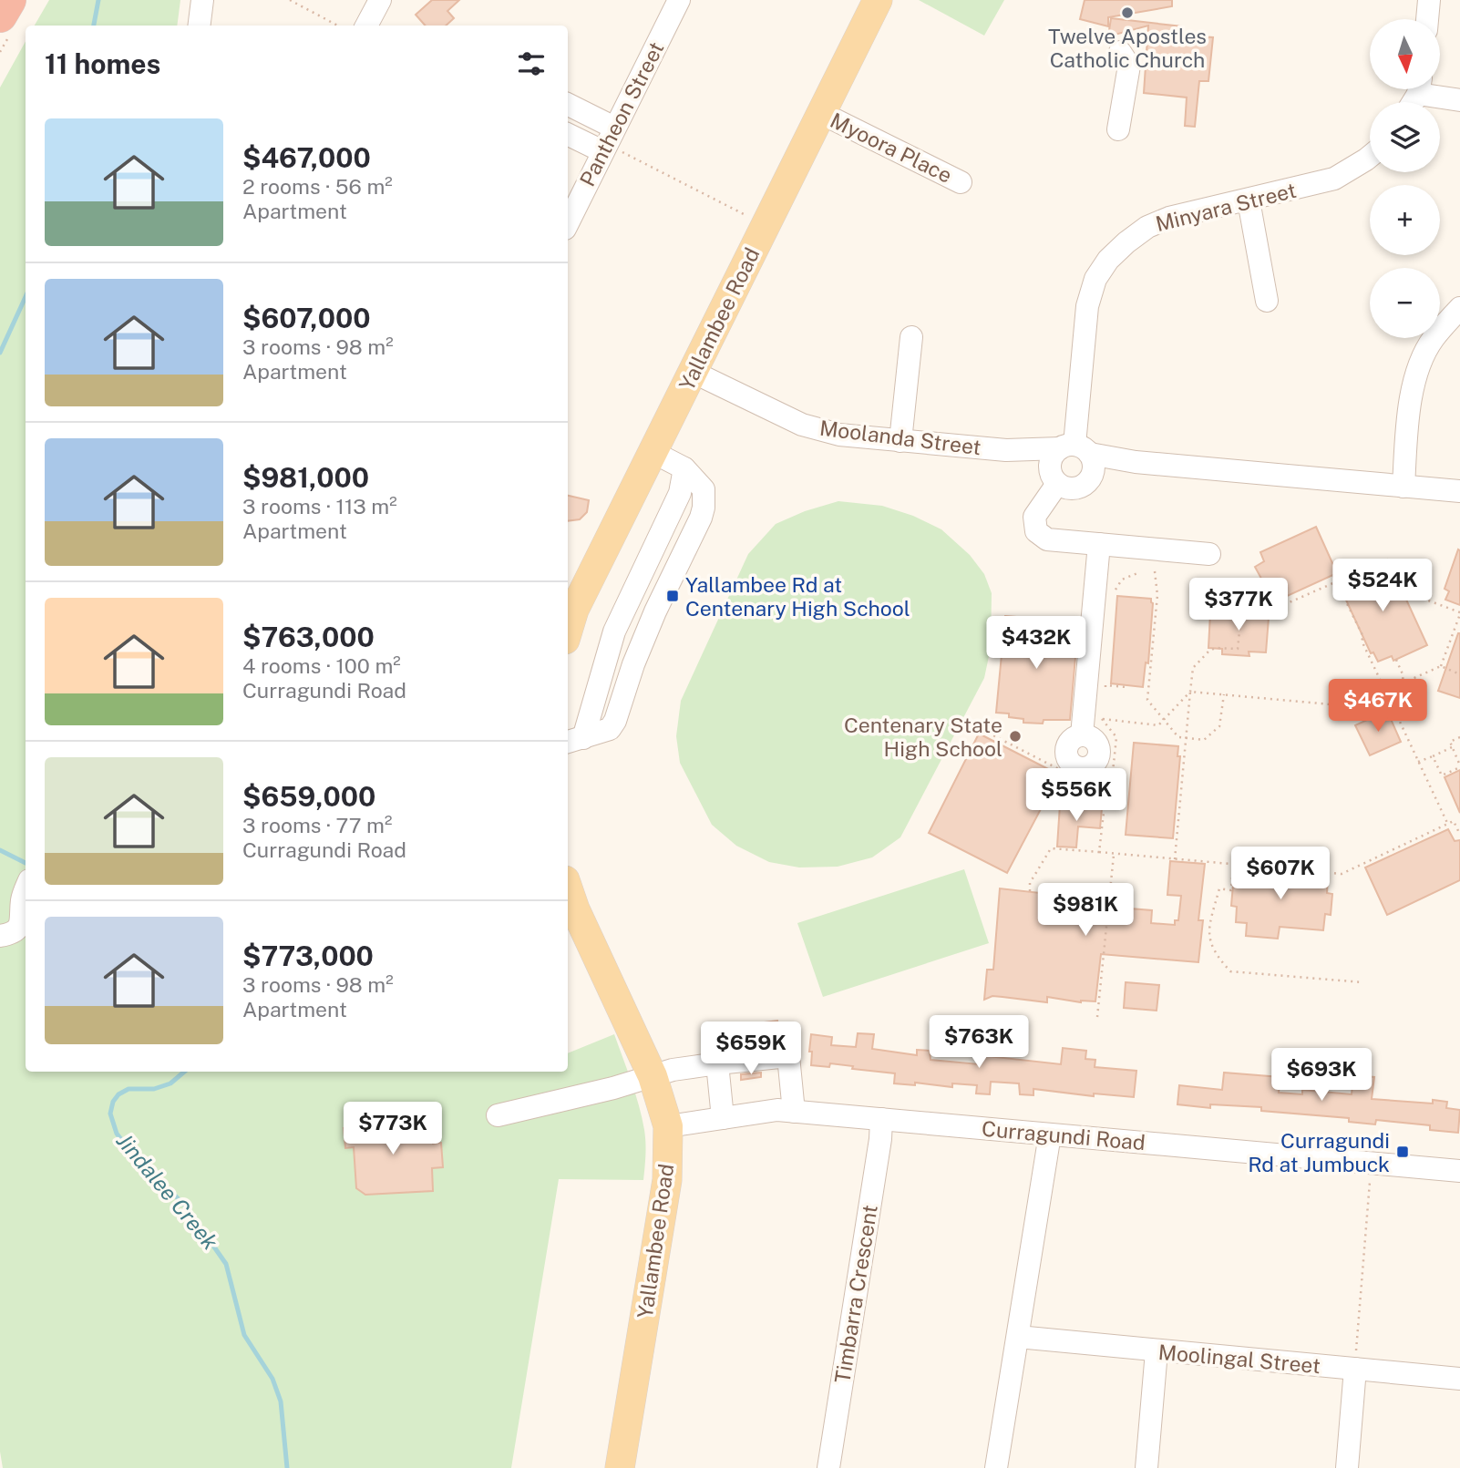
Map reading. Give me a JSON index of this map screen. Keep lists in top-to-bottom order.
{
  "streets": {
    "main road": ["Yallambee Road"],
    "street": [
      "Pantheon Street",
      "Myoora Place",
      "Minyara Street",
      "Moolanda Street",
      "Curragundi Road",
      "Timbarra Crescent",
      "Moolingal Street"
    ]
  },
  "crossings": [
    ["Myoora Place", "Yallambee Road"],
    ["Minyara Street", "Moolanda Street"],
    ["Yallambee Road", "Moolanda Street"],
    ["Yallambee Road", "Curragundi Road"],
    ["Curragundi Road", "Timbarra Crescent"]
  ],
  "water": ["Jindalee Creek"],
  "places": {
    "other": ["Twelve Apostles Catholic Church", "Centenary State High School"],
    "transit": ["Yallambee Rd at Centenary High School", "Curragundi Rd at Jumbuck"]
  },
  "north": "bottom",
  "page": {
    "map_buttons": ["+", "−"],
    "heading": "11 homes",
    "list": [
      {
        "name": "$467,000",
        "note": "2 rooms · 56 m² · Apartment"
      },
      {
        "name": "$607,000",
        "note": "3 rooms · 98 m² · Apartment"
      },
      {
        "name": "$981,000",
        "note": "3 rooms · 113 m² · Apartment"
      },
      {
        "name": "$763,000",
        "note": "4 rooms · 100 m² · Curragundi Road"
      },
      {
        "name": "$659,000",
        "note": "3 rooms · 77 m² · Curragundi Road"
      },
      {
        "name": "$773,000",
        "note": "3 rooms · 98 m² · Apartment"
      }
    ],
    "price": [
      "$524K",
      "$377K",
      "$432K",
      "$467K",
      "$556K",
      "$607K",
      "$981K",
      "$763K",
      "$659K",
      "$693K",
      "$773K"
    ]
  }
}
